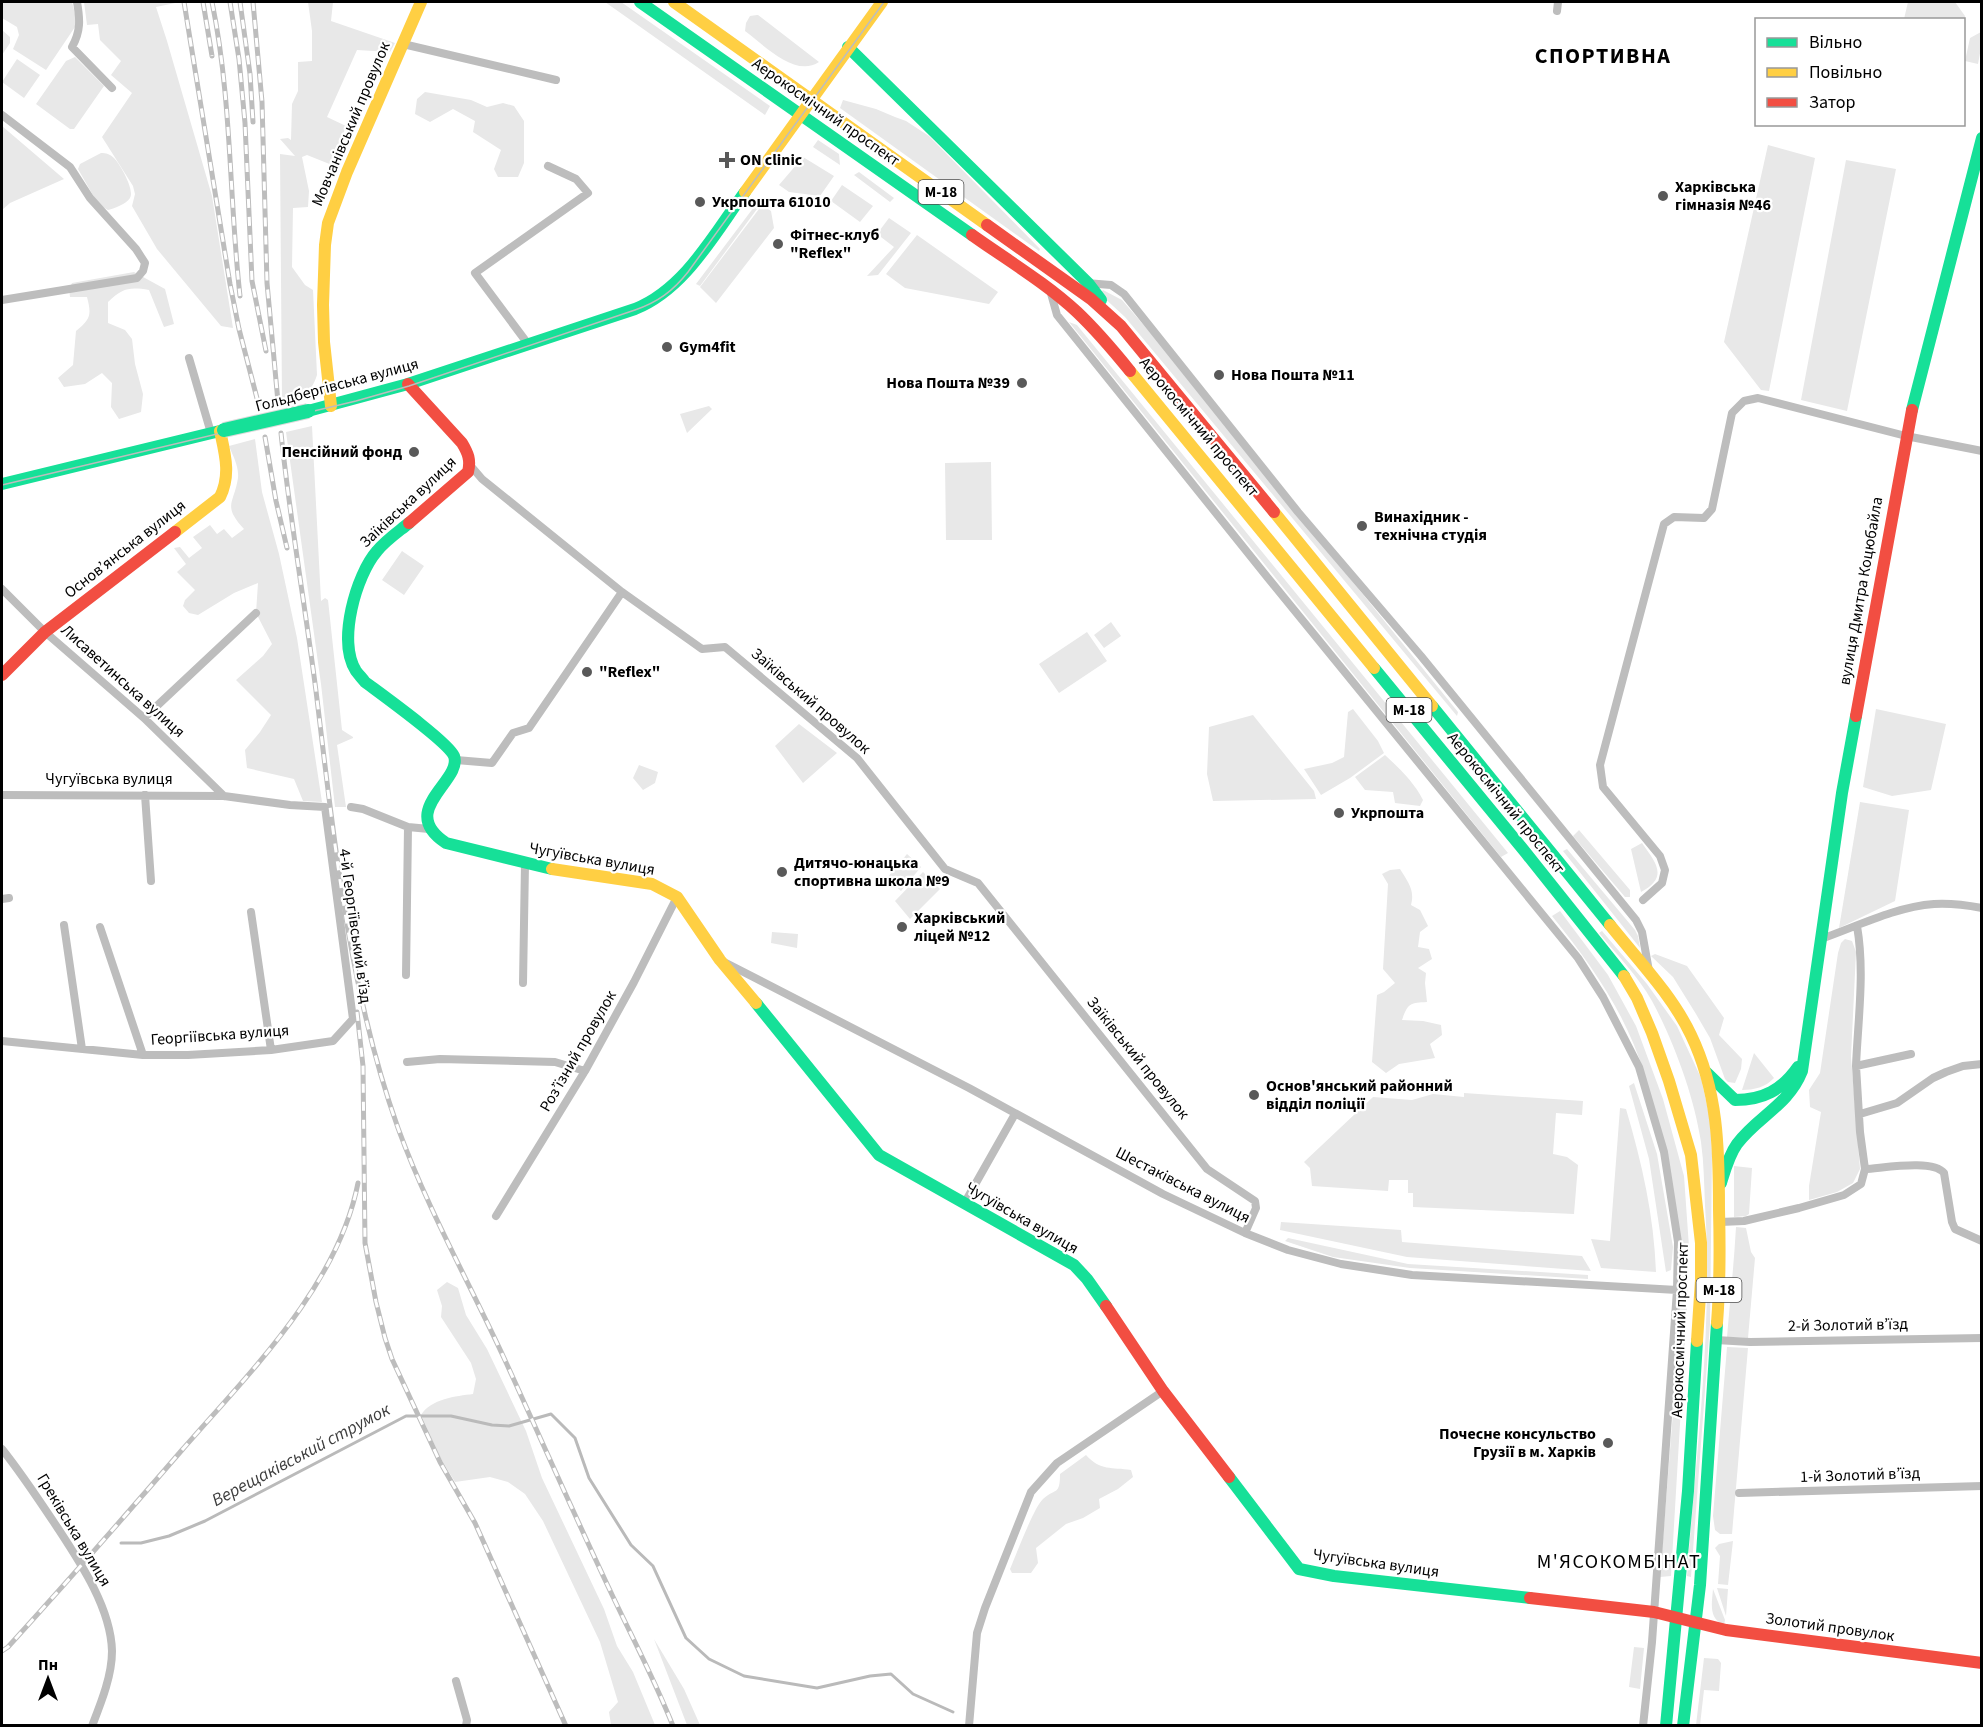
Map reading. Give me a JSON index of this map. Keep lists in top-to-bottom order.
{
  "streets": {
    "main road": [
      "Аерокосмічний проспект",
      "Мовчанівський провулок",
      "М-18",
      "Гольдбергівська вулиця",
      "Заїківська вулиця",
      "Основ’янська вулиця",
      "вулиця Дмитра Коцюбайла",
      "Чугуївська вулиця",
      "Золотий провулок"
    ],
    "street": [
      "Лисаветинська вулиця",
      "Заїківський провулок",
      "4-й Георгіївський в’їзд",
      "Георгіївська вулиця",
      "Роз’їзний провулок",
      "Шестаківська вулиця",
      "2-й Золотий в’їзд",
      "1-й Золотий в’їзд",
      "Греківська вулиця"
    ]
  },
  "crossings": [
    ["Аерокосмічний проспект", "Гольдбергівська вулиця"],
    ["Аерокосмічний проспект", "вулиця Дмитра Коцюбайла"],
    ["Аерокосмічний проспект", "Чугуївська вулиця"],
    ["Аерокосмічний проспект", "2-й Золотий в’їзд"],
    ["Аерокосмічний проспект", "Золотий провулок"],
    ["Мовчанівський провулок", "Гольдбергівська вулиця"],
    ["Гольдбергівська вулиця", "Заїківська вулиця"],
    ["Гольдбергівська вулиця", "Основ’янська вулиця"],
    ["Заїківська вулиця", "Заїківський провулок"],
    ["Основ’янська вулиця", "Лисаветинська вулиця"],
    ["Лисаветинська вулиця", "Чугуївська вулиця"],
    ["Заїківський провулок", "Шестаківська вулиця"],
    ["Чугуївська вулиця", "4-й Георгіївський в’їзд"],
    ["Чугуївська вулиця", "Роз’їзний провулок"],
    ["Чугуївська вулиця", "Шестаківська вулиця"],
    ["Чугуївська вулиця", "Золотий провулок"],
    ["4-й Георгіївський в’їзд", "Георгіївська вулиця"]
  ],
  "districts": ["СПОРТИВНА", "М'ЯСОКОМБІНАТ"],
  "water": ["Верещаківський струмок"],
  "places": {
    "health": ["ON clinic"],
    "other": [
      "Харківська гімназія №46",
      "Укрпошта 61010",
      "Фітнес-клуб \"Reflex\"",
      "Gym4fit",
      "Нова Пошта №11",
      "Нова Пошта №39",
      "Пенсійний фонд",
      "Винахідник - технічна студія",
      "\"Reflex\"",
      "Укрпошта",
      "Дитячо-юнацька спортивна школа №9",
      "Харківський ліцей №12",
      "Основ'янський районний відділ поліції",
      "Почесне консульство Грузії в м. Харків"
    ]
  },
  "legend": ["Вільно", "Повільно", "Затор"],
  "north": "top"
}
